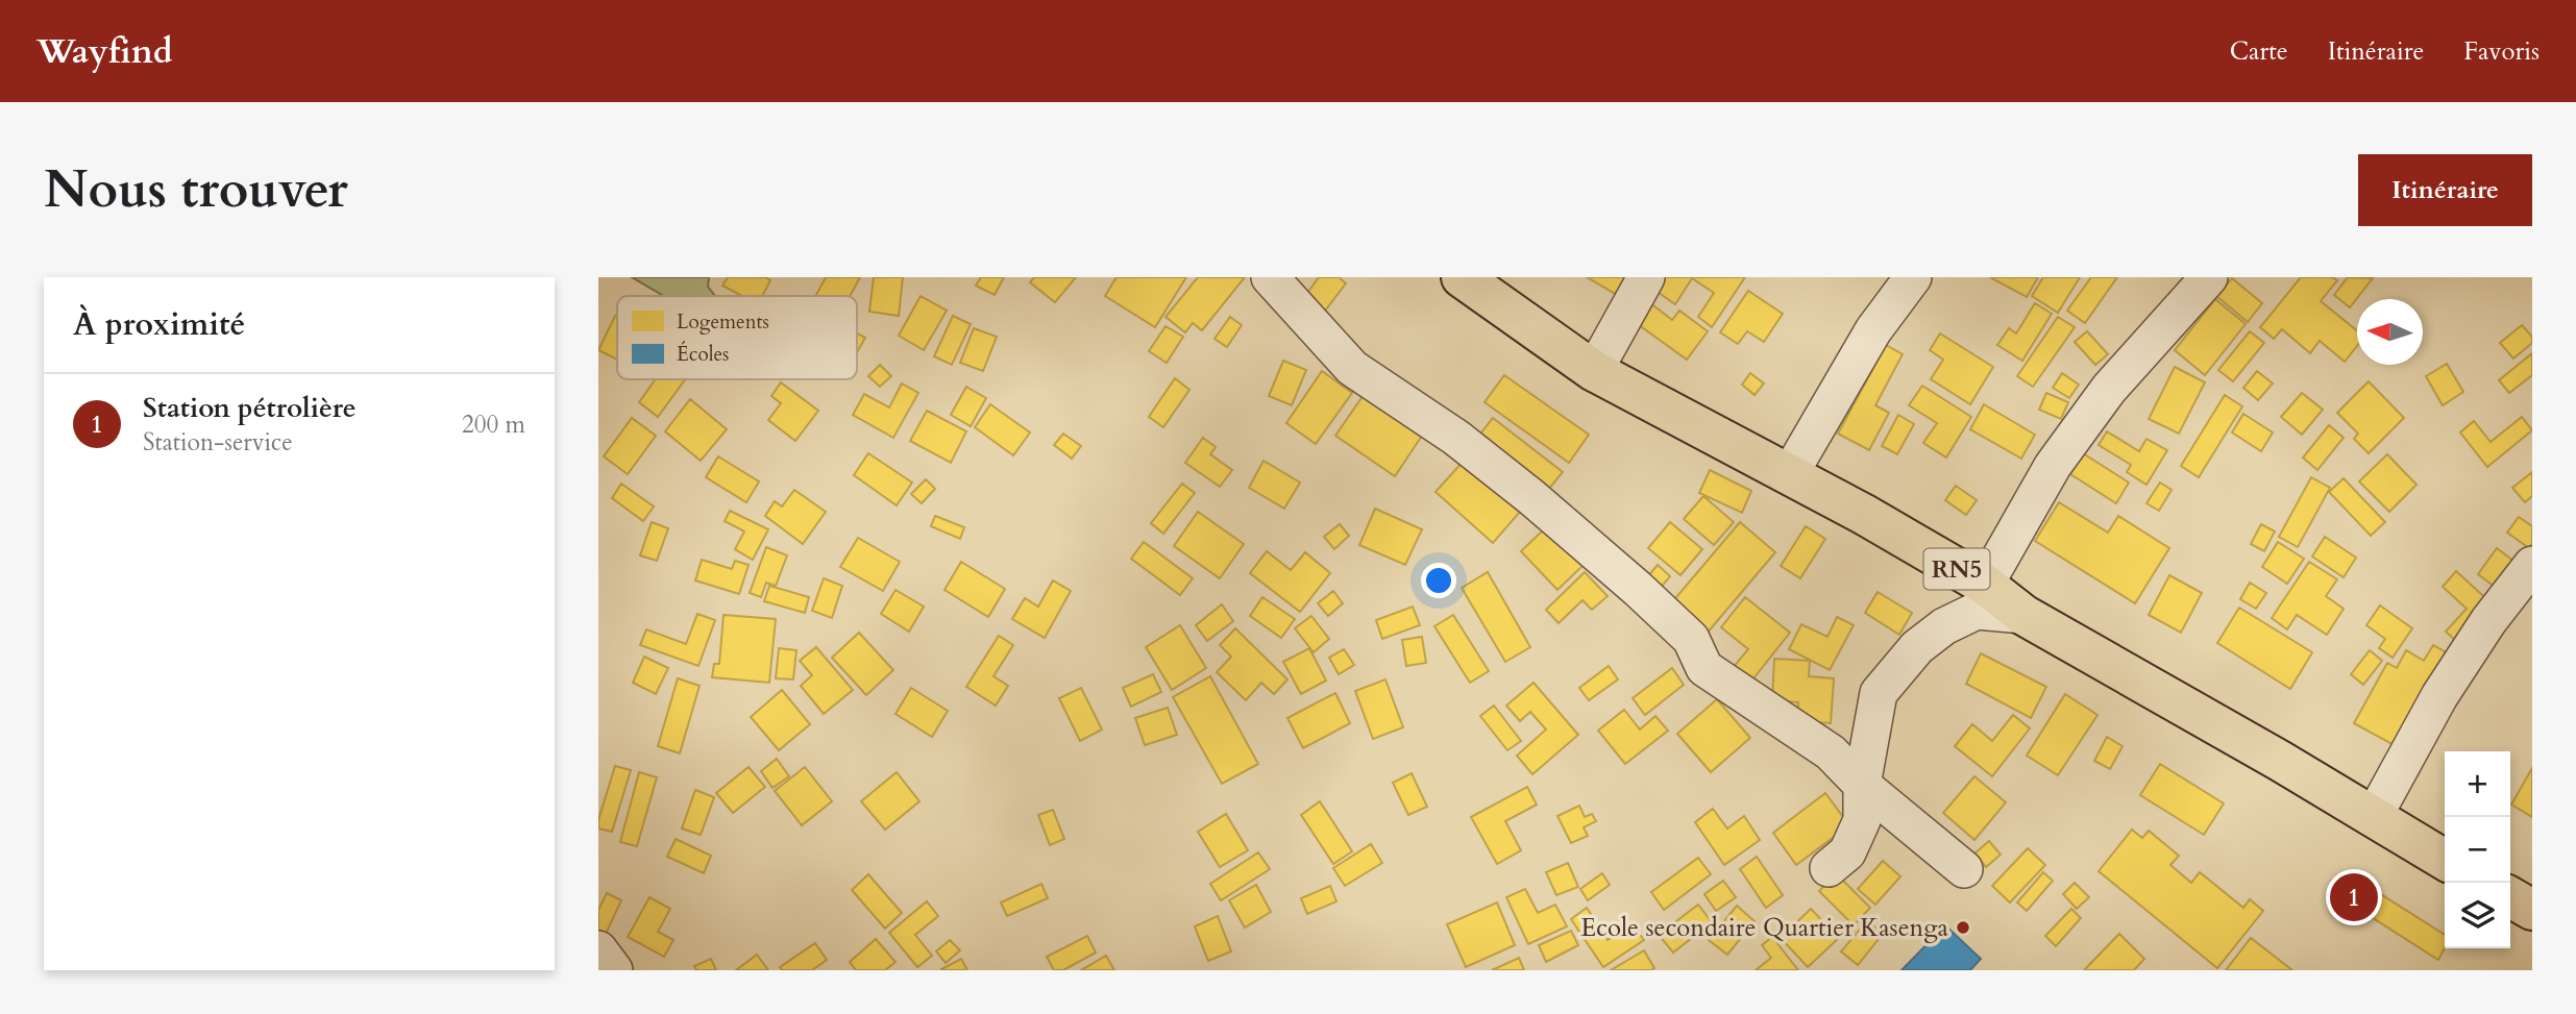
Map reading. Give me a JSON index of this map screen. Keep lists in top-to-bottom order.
{
  "streets": {
    "highway": ["RN5"]
  },
  "places": ["Ecole secondaire Quartier Kasenga"],
  "legend": ["Logements", "Écoles"],
  "north": "left",
  "page": {
    "header": "Wayfind",
    "nav": ["Carte", "Itinéraire", "Favoris"],
    "buttons": "Itinéraire",
    "title": "Nous trouver",
    "heading": "À proximité",
    "list": [
      {
        "mark": "1",
        "name": "Station pétrolière",
        "note": "Station-service",
        "value": "200 m"
      }
    ],
    "map_buttons": ["+", "−"],
    "pins": "1"
  }
}
